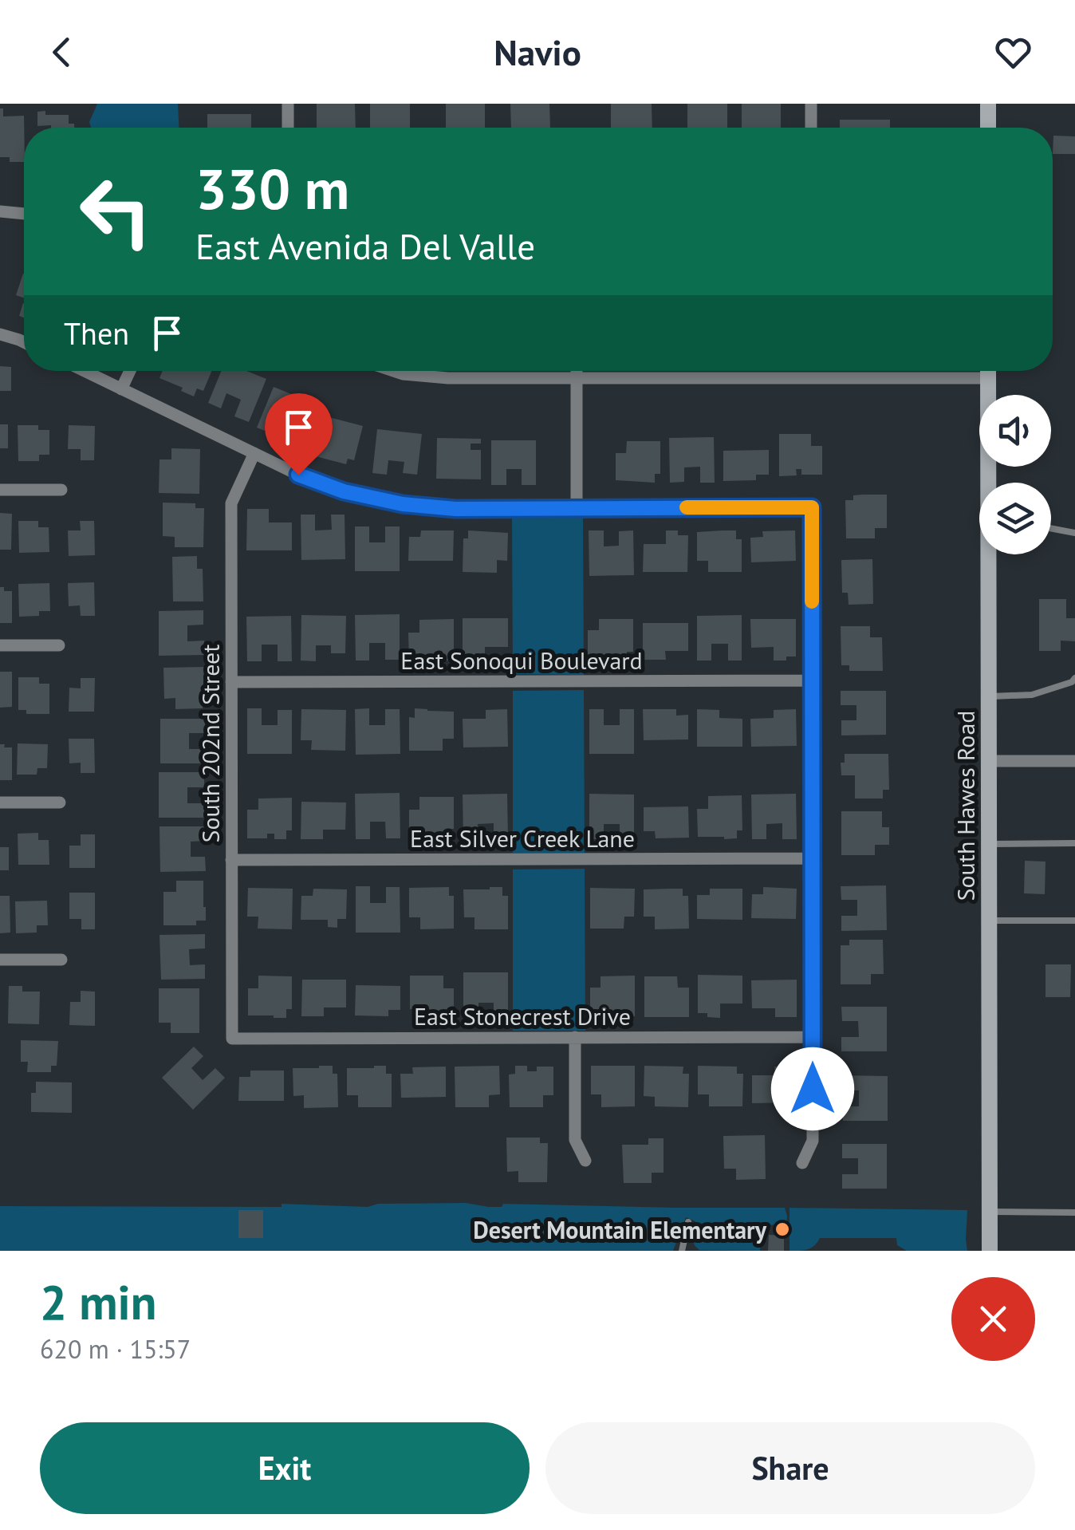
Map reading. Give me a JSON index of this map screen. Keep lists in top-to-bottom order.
{
  "streets": {
    "main road": ["South Hawes Road"],
    "street": [
      "East Sonoqui Boulevard",
      "South 202nd Street",
      "East Silver Creek Lane",
      "East Stonecrest Drive"
    ]
  },
  "crossings": [
    ["East Sonoqui Boulevard", "South 202nd Street"],
    ["South 202nd Street", "East Silver Creek Lane"],
    ["South 202nd Street", "East Stonecrest Drive"]
  ],
  "places": ["Desert Mountain Elementary"],
  "page": {
    "header": "Navio",
    "turn": ["330 m", "East Avenida Del Valle"],
    "then": "Then",
    "heading": ["2 min", "620 m · 15:57"],
    "buttons": ["Exit", "Share"]
  }
}
